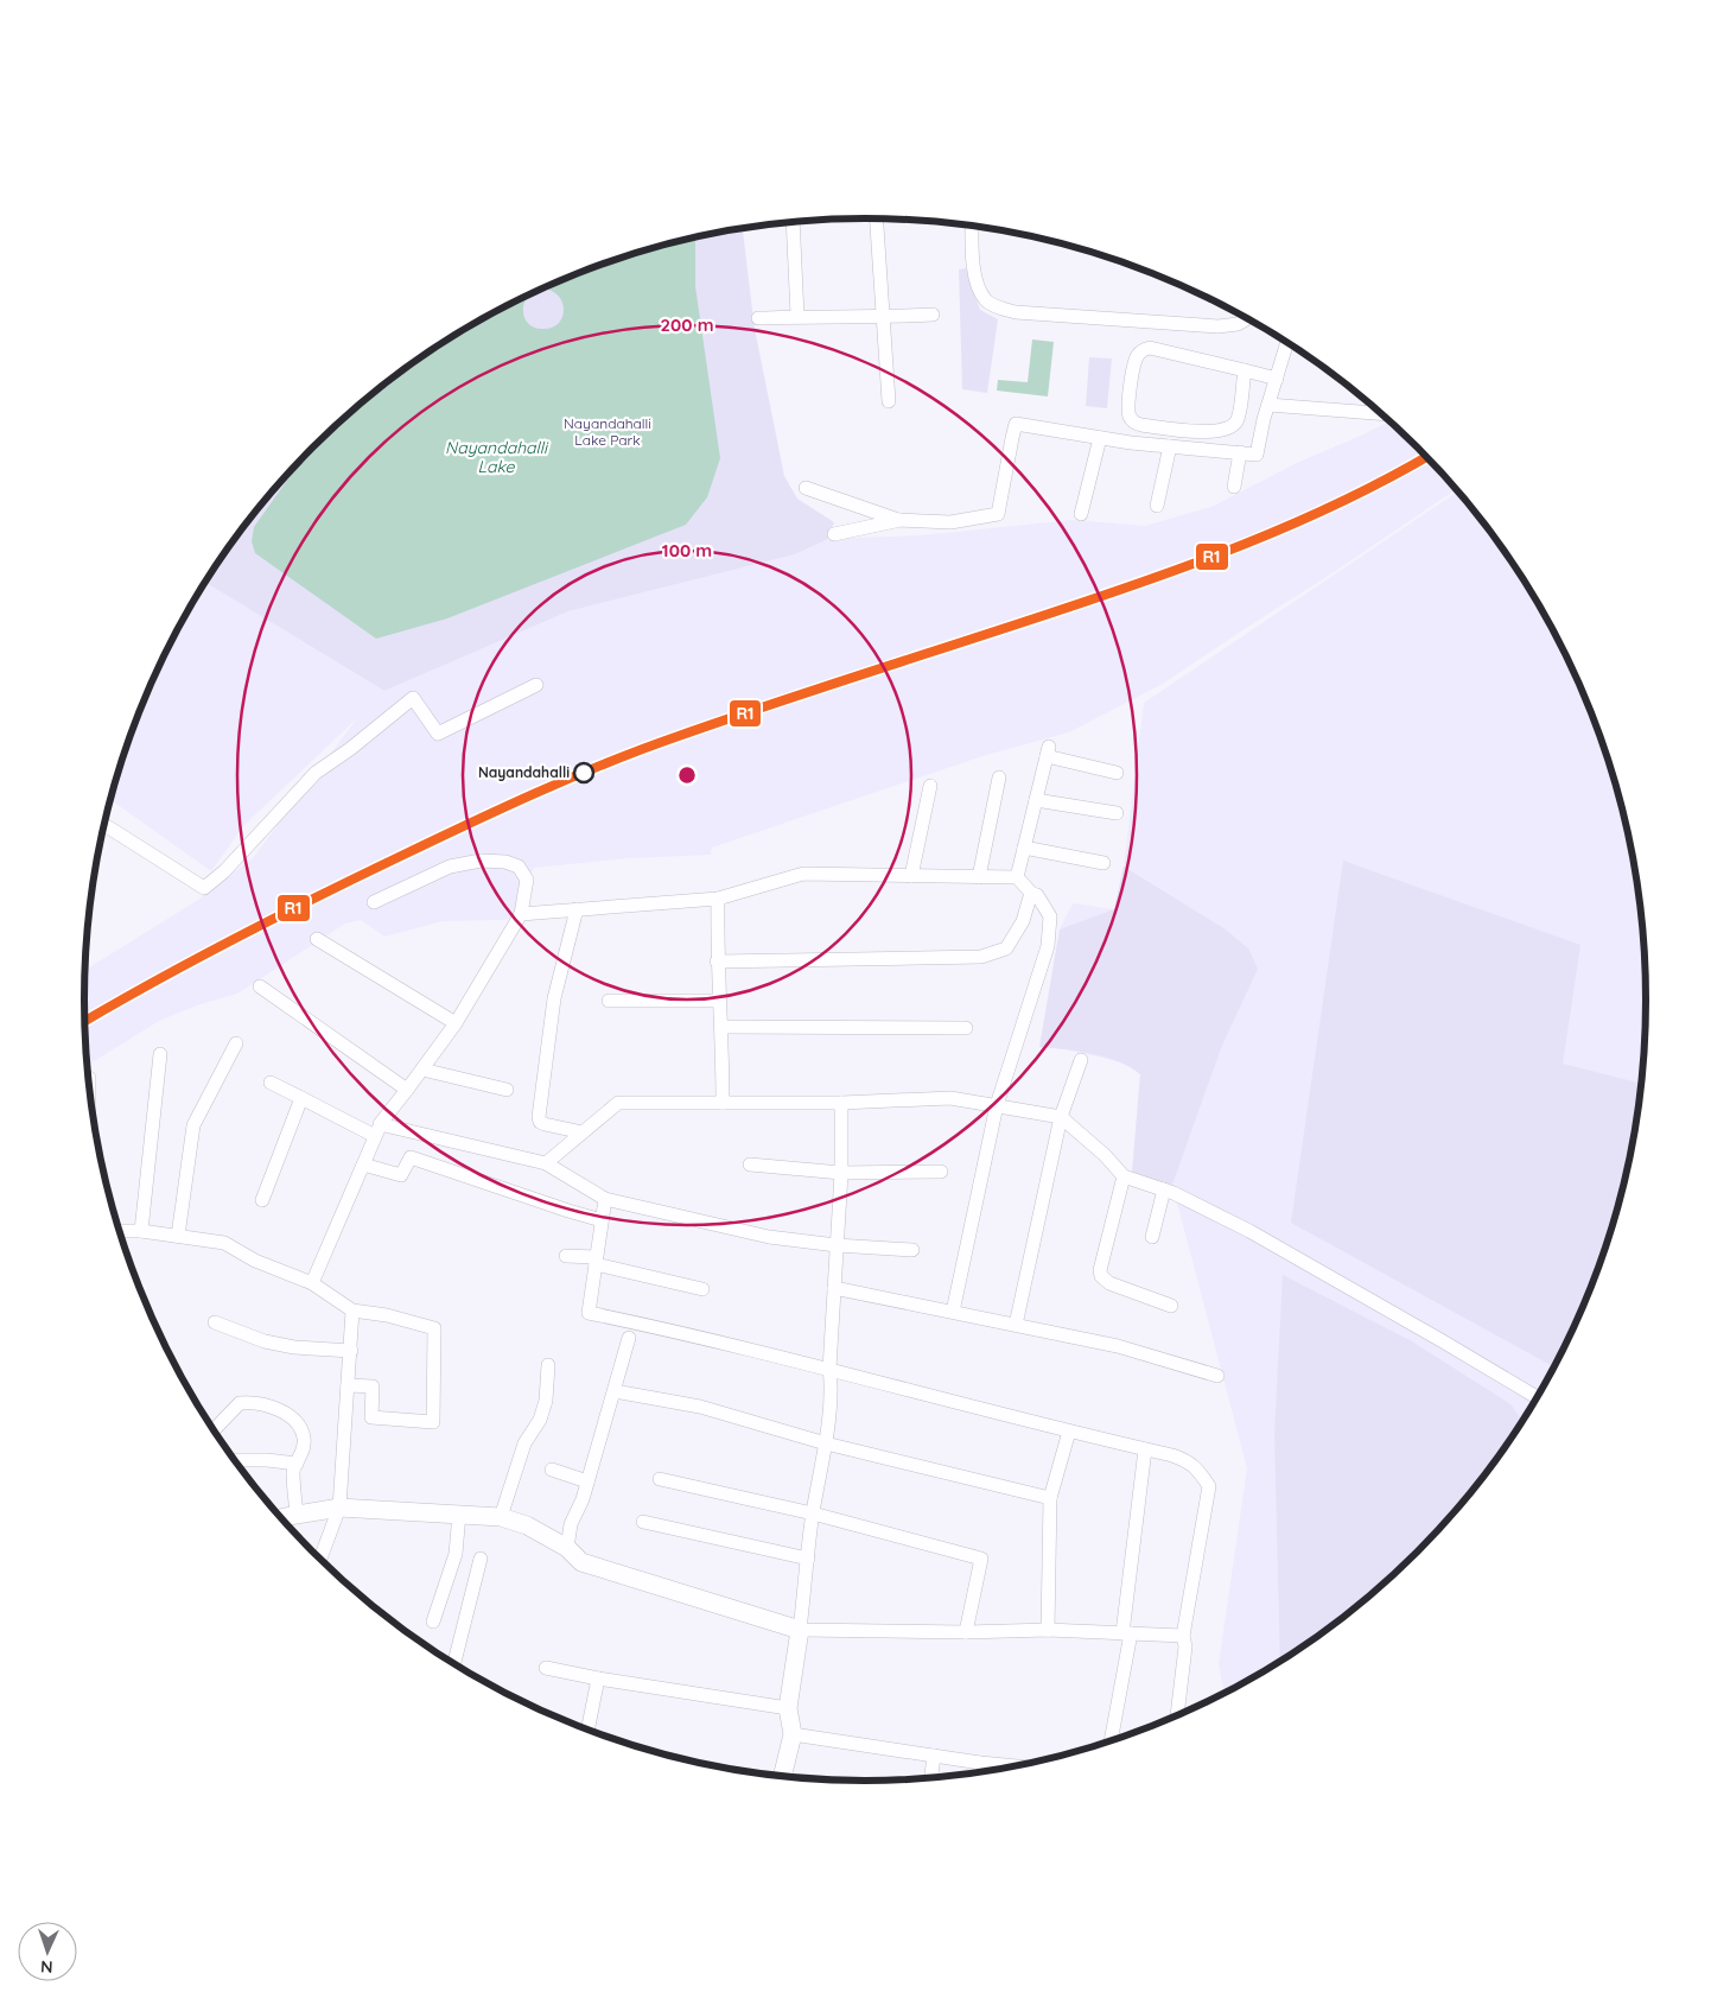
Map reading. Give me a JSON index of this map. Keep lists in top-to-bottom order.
{
  "water": ["Nayandahalli Lake"],
  "parks": ["Nayandahalli Lake Park"],
  "places": ["Nayandahalli"],
  "lines": ["transit line R1"],
  "north": "bottom",
  "rings": ["200 m", "100 m"]
}
